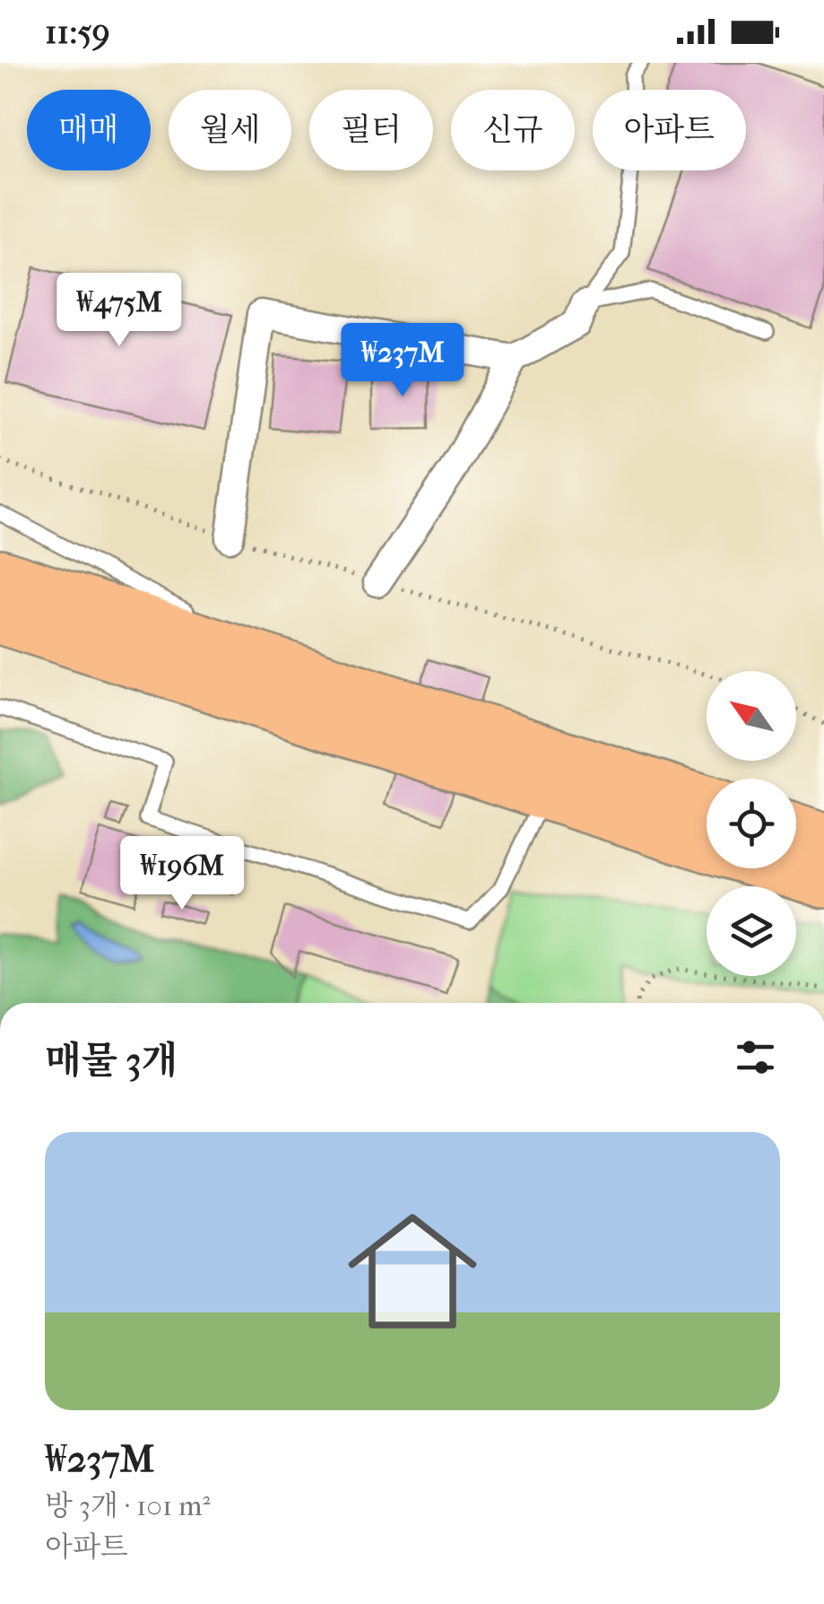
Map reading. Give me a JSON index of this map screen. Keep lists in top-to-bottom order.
{
  "north": "top left",
  "page": {
    "status": "11:59",
    "chip": [
      "매매",
      "월세",
      "필터",
      "신규",
      "아파트"
    ],
    "price": ["₩475M", "₩237M", "₩196M"],
    "heading": "매물 3개",
    "list": [
      {
        "name": "₩237M",
        "note": "방 3개 · 101 m² · 아파트"
      }
    ]
  }
}
